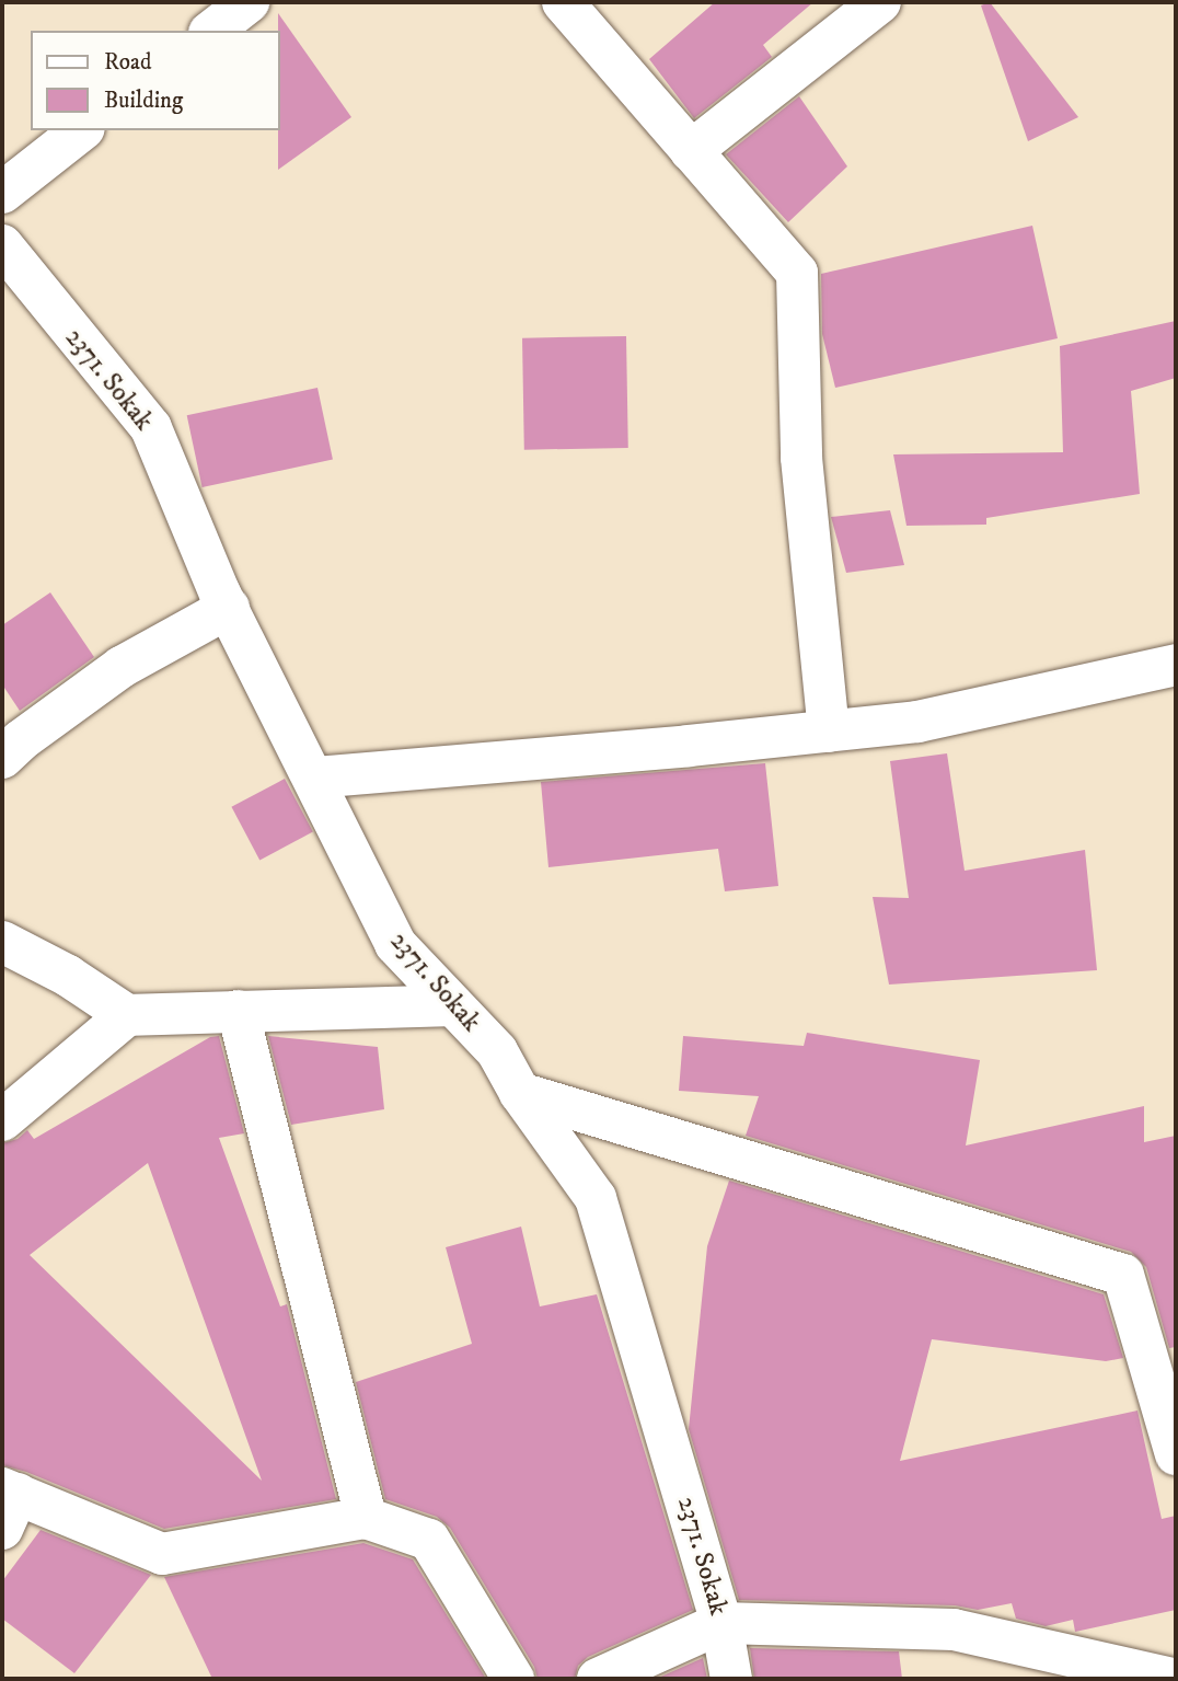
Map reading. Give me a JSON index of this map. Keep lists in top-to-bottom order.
{
  "streets": {
    "street": ["2371. Sokak"]
  },
  "legend": ["Road", "Building"]
}
